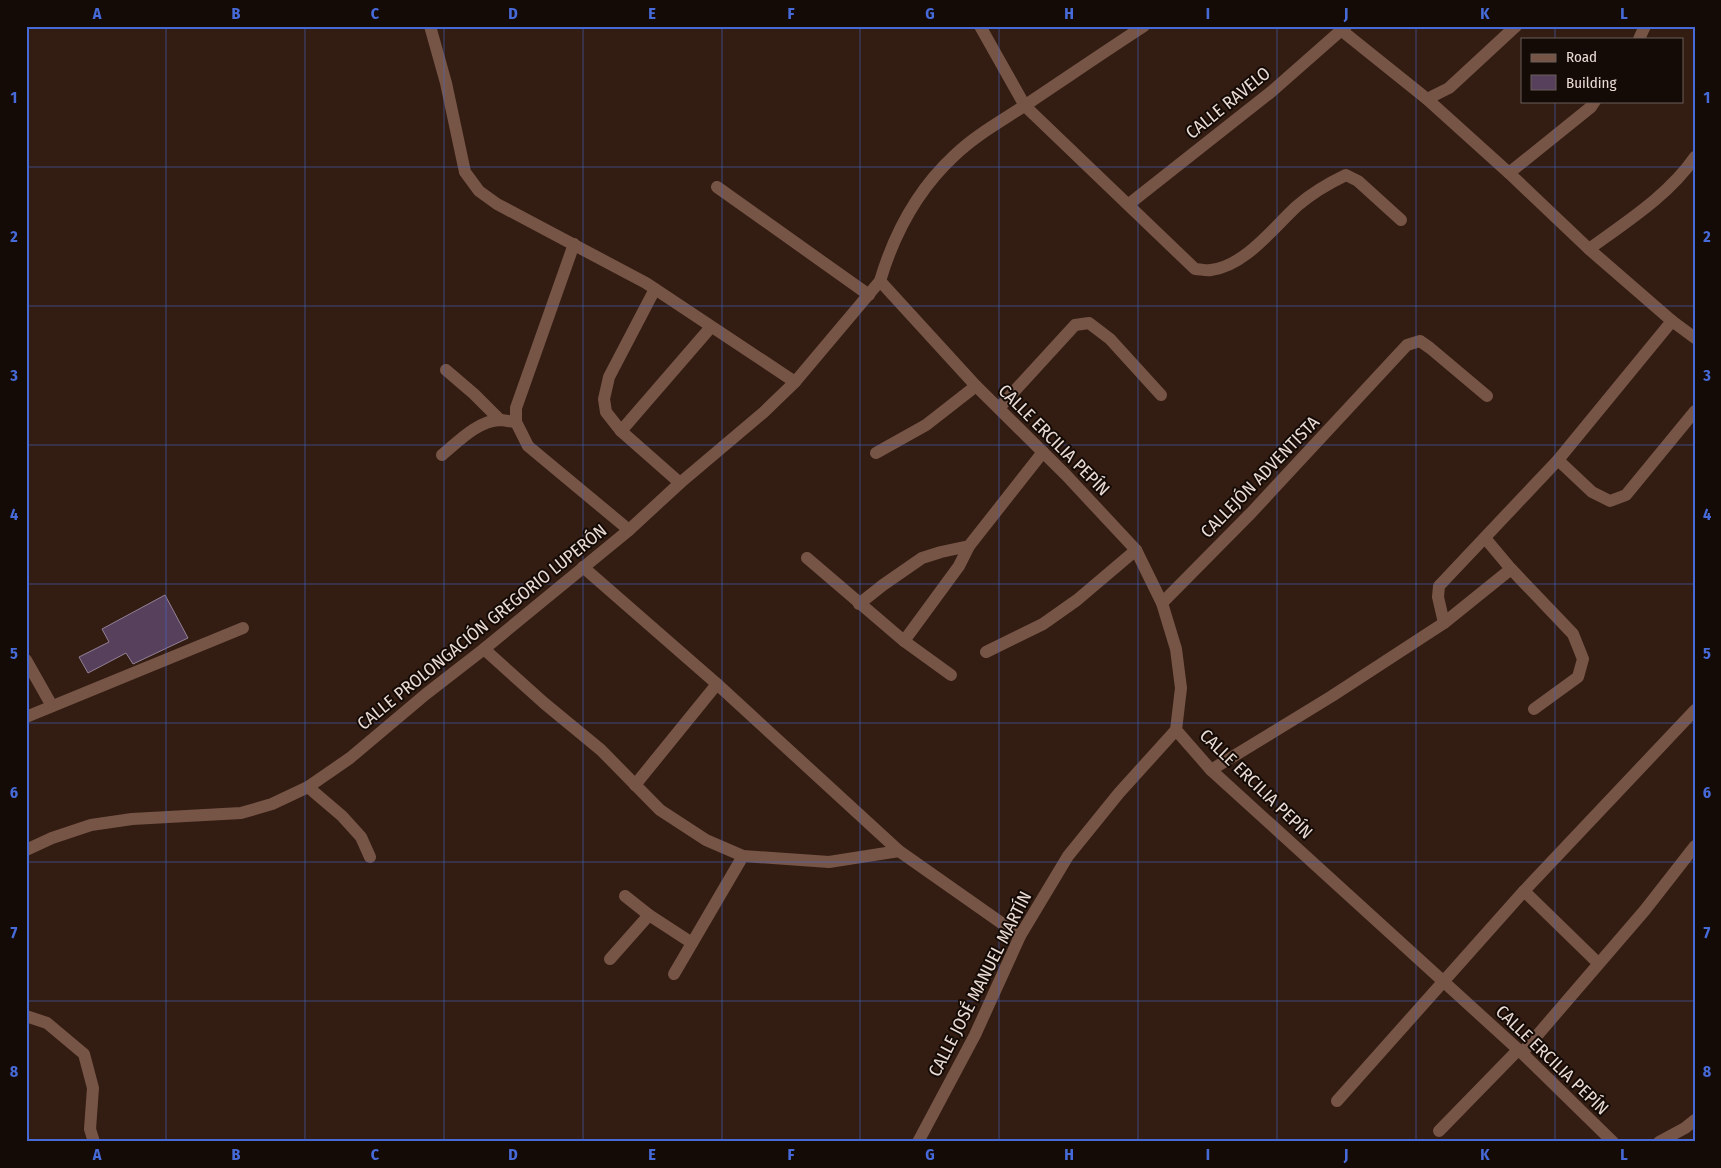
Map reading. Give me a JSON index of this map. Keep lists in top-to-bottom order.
{
  "streets": {
    "street": [
      "CALLE RAVELO",
      "CALLE ERCILIA PEPÍN",
      "CALLEJÓN ADVENTISTA",
      "CALLE PROLONGACIÓN GREGORIO LUPERÓN",
      "CALLE JOSÉ MANUEL MARTÍN"
    ]
  },
  "crossings": [
    ["CALLE ERCILIA PEPÍN", "CALLEJÓN ADVENTISTA"],
    ["CALLE ERCILIA PEPÍN", "CALLE PROLONGACIÓN GREGORIO LUPERÓN"],
    ["CALLE ERCILIA PEPÍN", "CALLE JOSÉ MANUEL MARTÍN"]
  ],
  "legend": ["Road", "Building"],
  "grid": {
    "columns": [
      "A",
      "B",
      "C",
      "D",
      "E",
      "F",
      "G",
      "H",
      "I",
      "J",
      "K",
      "L"
    ],
    "rows": [
      "1",
      "2",
      "3",
      "4",
      "5",
      "6",
      "7",
      "8"
    ]
  }
}
